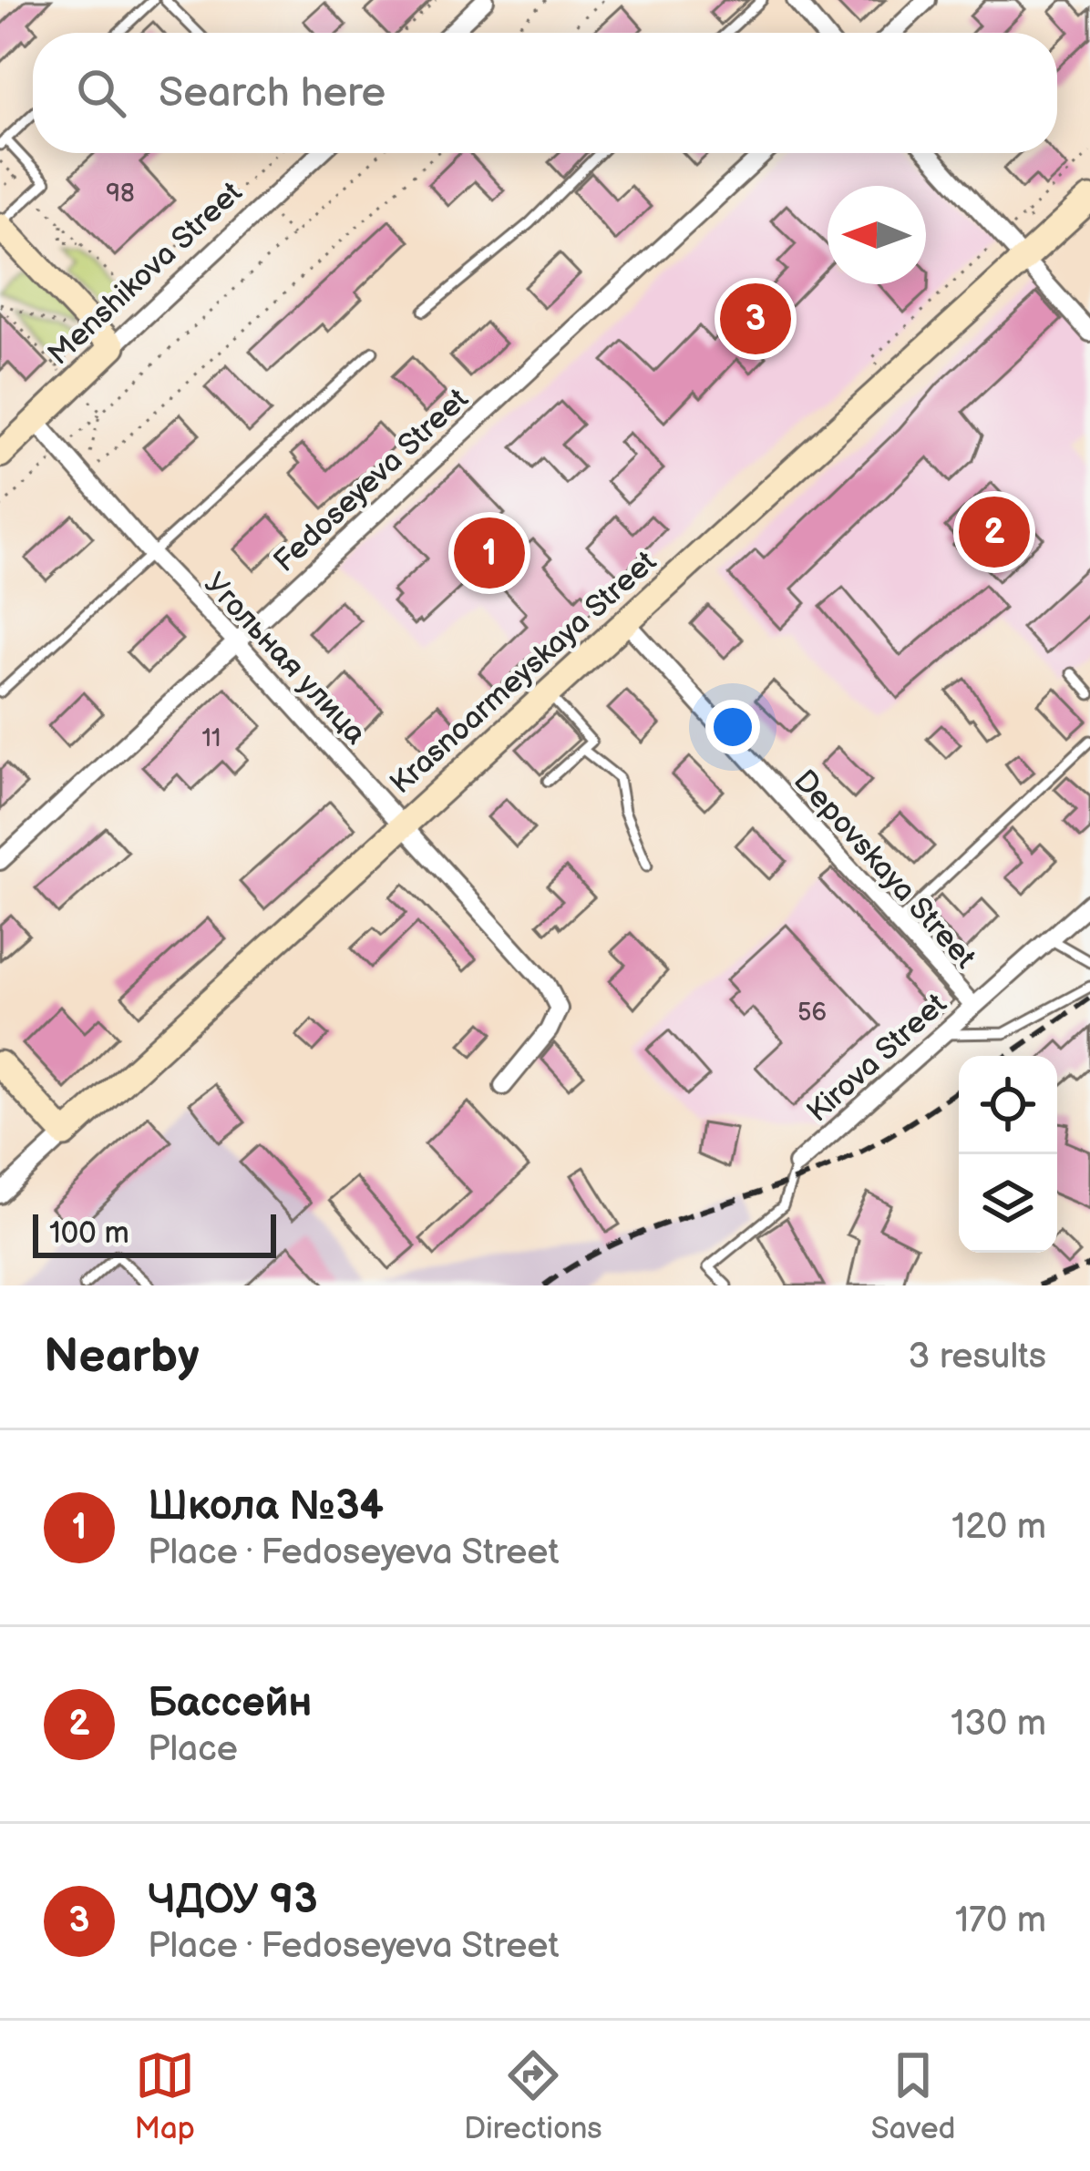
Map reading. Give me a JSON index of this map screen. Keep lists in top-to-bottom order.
{
  "streets": {
    "street": [
      "Menshikova Street",
      "Fedoseyeva Street",
      "Угольная улица",
      "Krasnoarmeyskaya Street",
      "Depovskaya Street",
      "Kirova Street"
    ]
  },
  "crossings": [
    ["Menshikova Street", "Угольная улица"],
    ["Fedoseyeva Street", "Угольная улица"],
    ["Угольная улица", "Krasnoarmeyskaya Street"],
    ["Krasnoarmeyskaya Street", "Depovskaya Street"],
    ["Depovskaya Street", "Kirova Street"]
  ],
  "house_numbers": ["98", "11", "56"],
  "scale_bar": "100 m",
  "north": "left",
  "page": {
    "search": "Search here",
    "pins": ["3", "2", "1"],
    "scale": "100 m",
    "heading": ["Nearby", "3 results"],
    "list": [
      {
        "mark": "1",
        "name": "Школа №34",
        "note": "Place · Fedoseyeva Street",
        "value": "120 m"
      },
      {
        "mark": "2",
        "name": "Бассейн",
        "note": "Place",
        "value": "130 m"
      },
      {
        "mark": "3",
        "name": "ЧДОУ 93",
        "note": "Place · Fedoseyeva Street",
        "value": "170 m"
      }
    ],
    "nav": ["Map", "Directions", "Saved"]
  }
}
